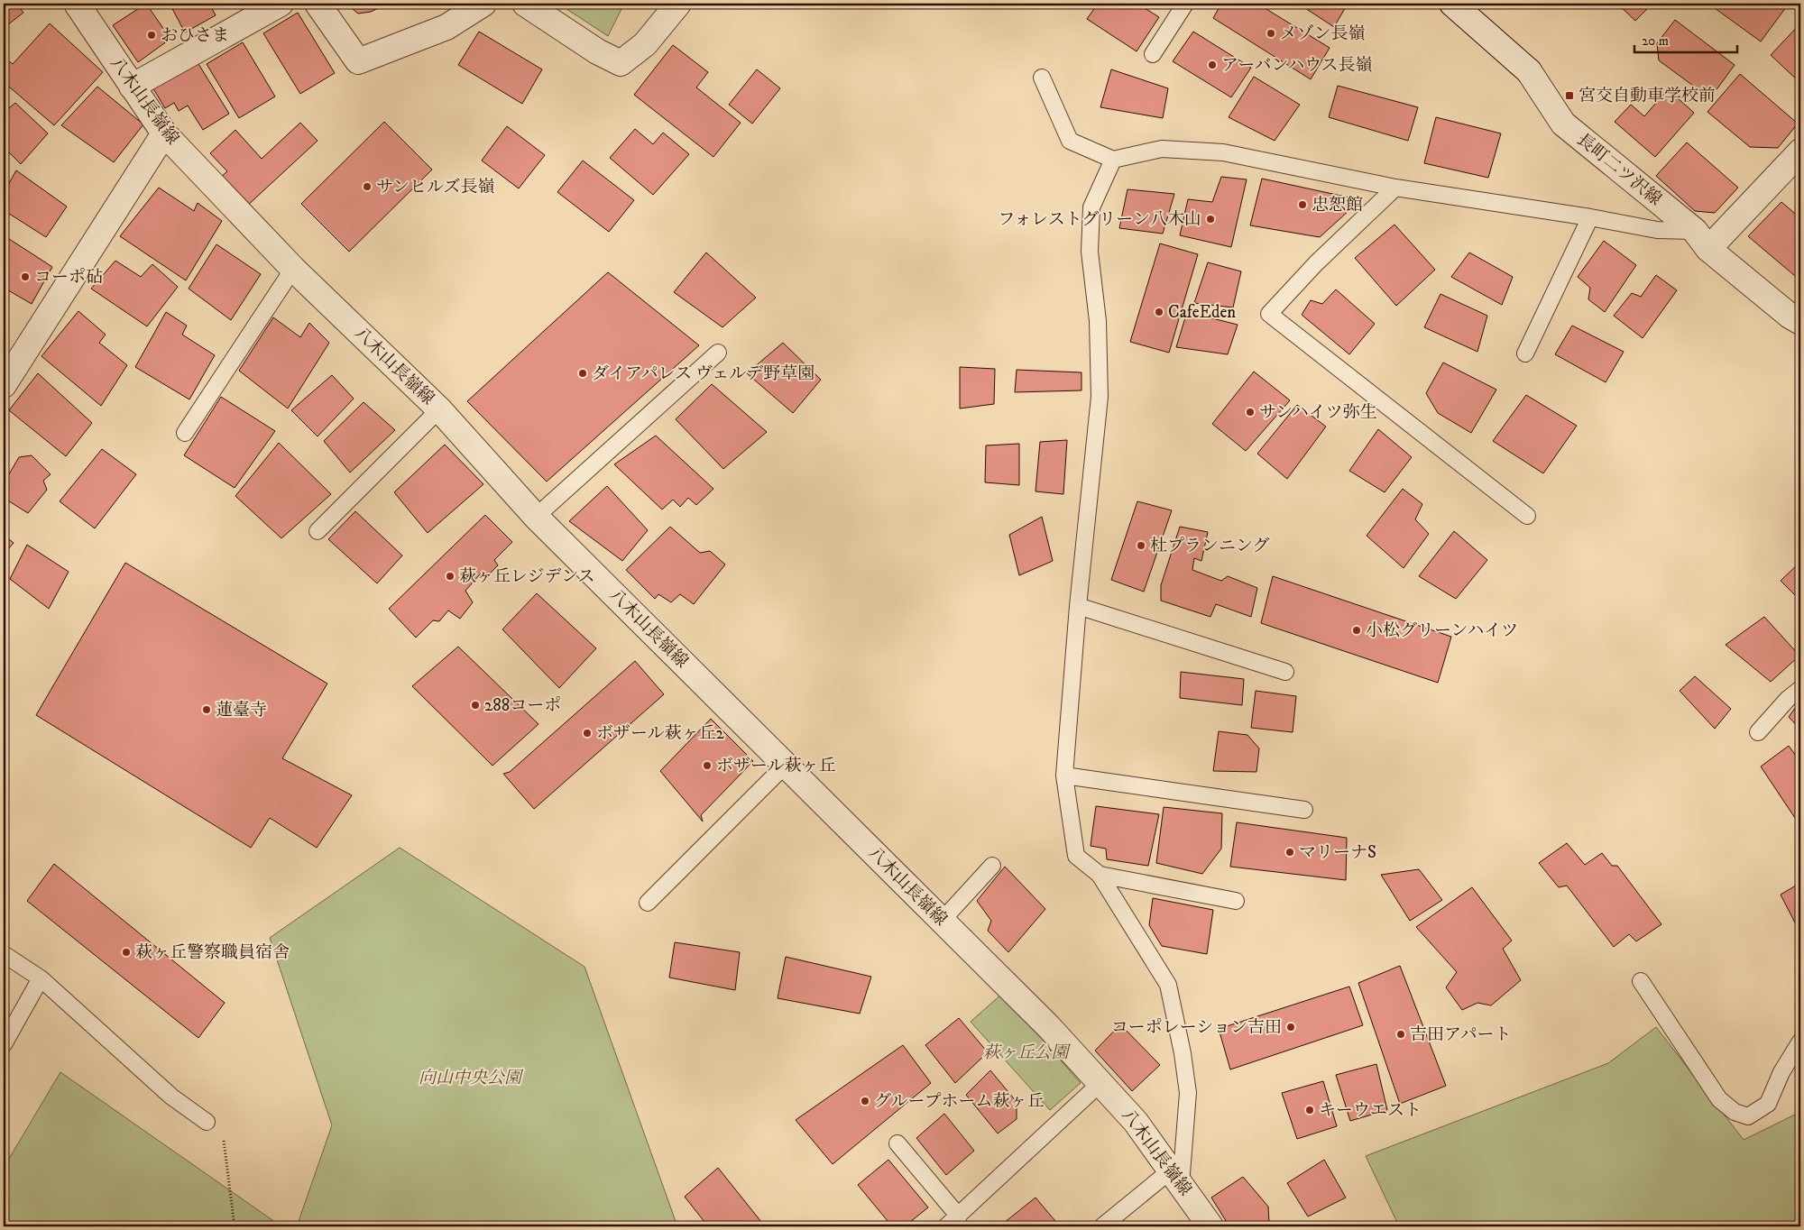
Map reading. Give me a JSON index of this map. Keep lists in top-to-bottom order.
{
  "streets": {
    "street": ["八木山長嶺線", "長町二ツ沢線"]
  },
  "parks": ["萩ヶ丘公園", "向山中央公園"],
  "places": {
    "other": [
      "メゾン長嶺",
      "おひさま",
      "アーバンハウス長嶺",
      "サンヒルズ長嶺",
      "忠恕館",
      "フォレストグリーン八木山",
      "コーポ砧",
      "CafeEden",
      "ダイアパレス ヴェルデ野草園",
      "サンハイツ弥生",
      "杜プランニング",
      "萩ヶ丘レジデンス",
      "小松グリーンハイツ",
      "288コーポ",
      "蓮臺寺",
      "ボザール萩ヶ丘2",
      "ボザール萩ヶ丘",
      "マリーナS",
      "萩ヶ丘警察職員宿舎",
      "コーポレーション吉田",
      "吉田アパート",
      "グループホーム萩ヶ丘",
      "キーウエスト"
    ],
    "transit": ["宮交自動車学校前"]
  },
  "scale_bar": "20 m"
}
